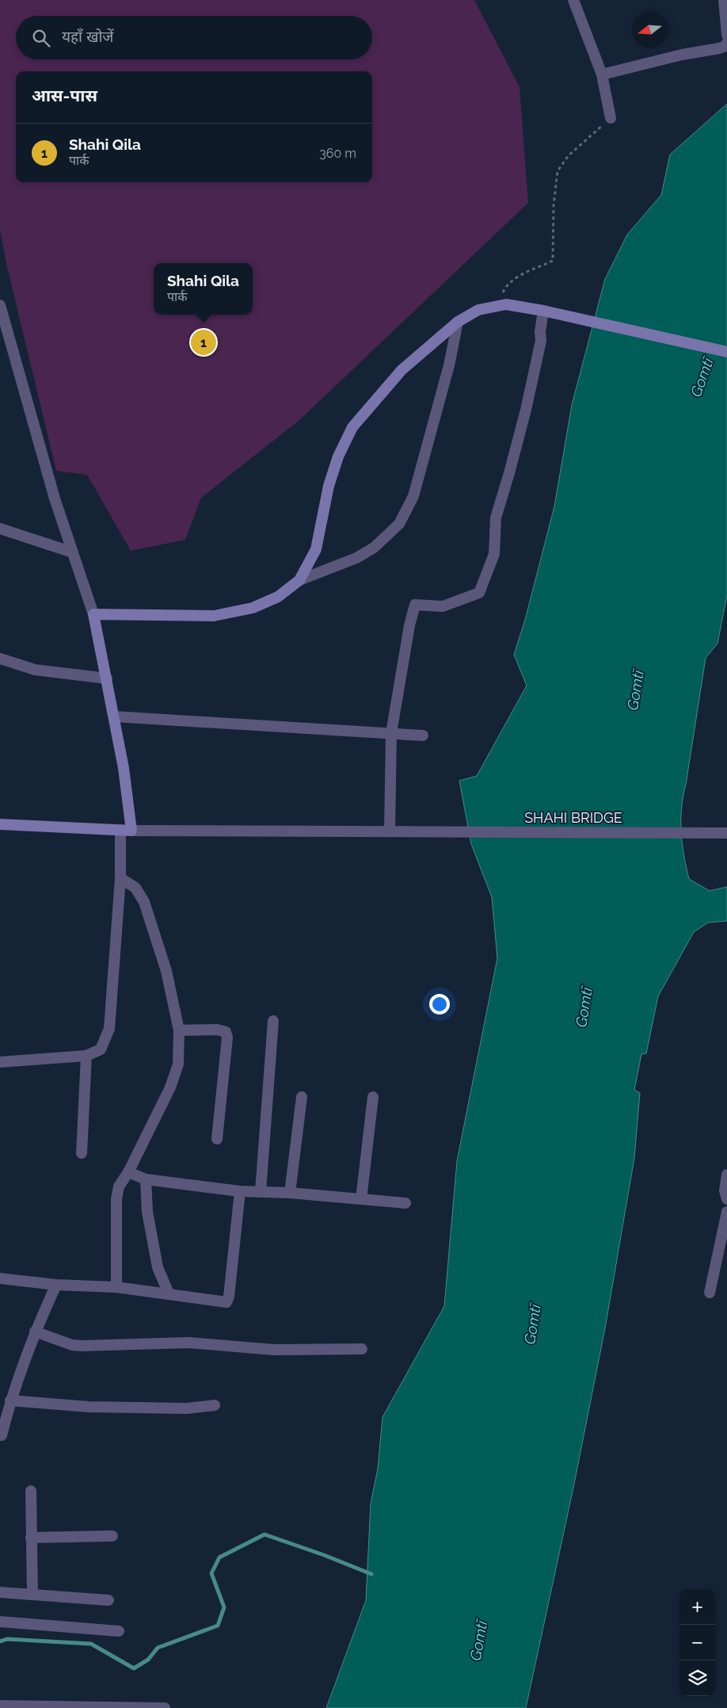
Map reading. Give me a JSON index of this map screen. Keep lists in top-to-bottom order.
{
  "streets": {
    "street": ["SHAHI BRIDGE"]
  },
  "water": ["Gomtī"],
  "north": "left",
  "page": {
    "search": "यहाँ खोजें",
    "heading": "आस-पास",
    "list": [
      {
        "mark": "1",
        "name": "Shahi Qila",
        "note": "पार्क",
        "value": "360 m"
      }
    ],
    "popup": ["Shahi Qila", "पार्क"],
    "pins": "1",
    "map_buttons": ["+", "−"]
  }
}
